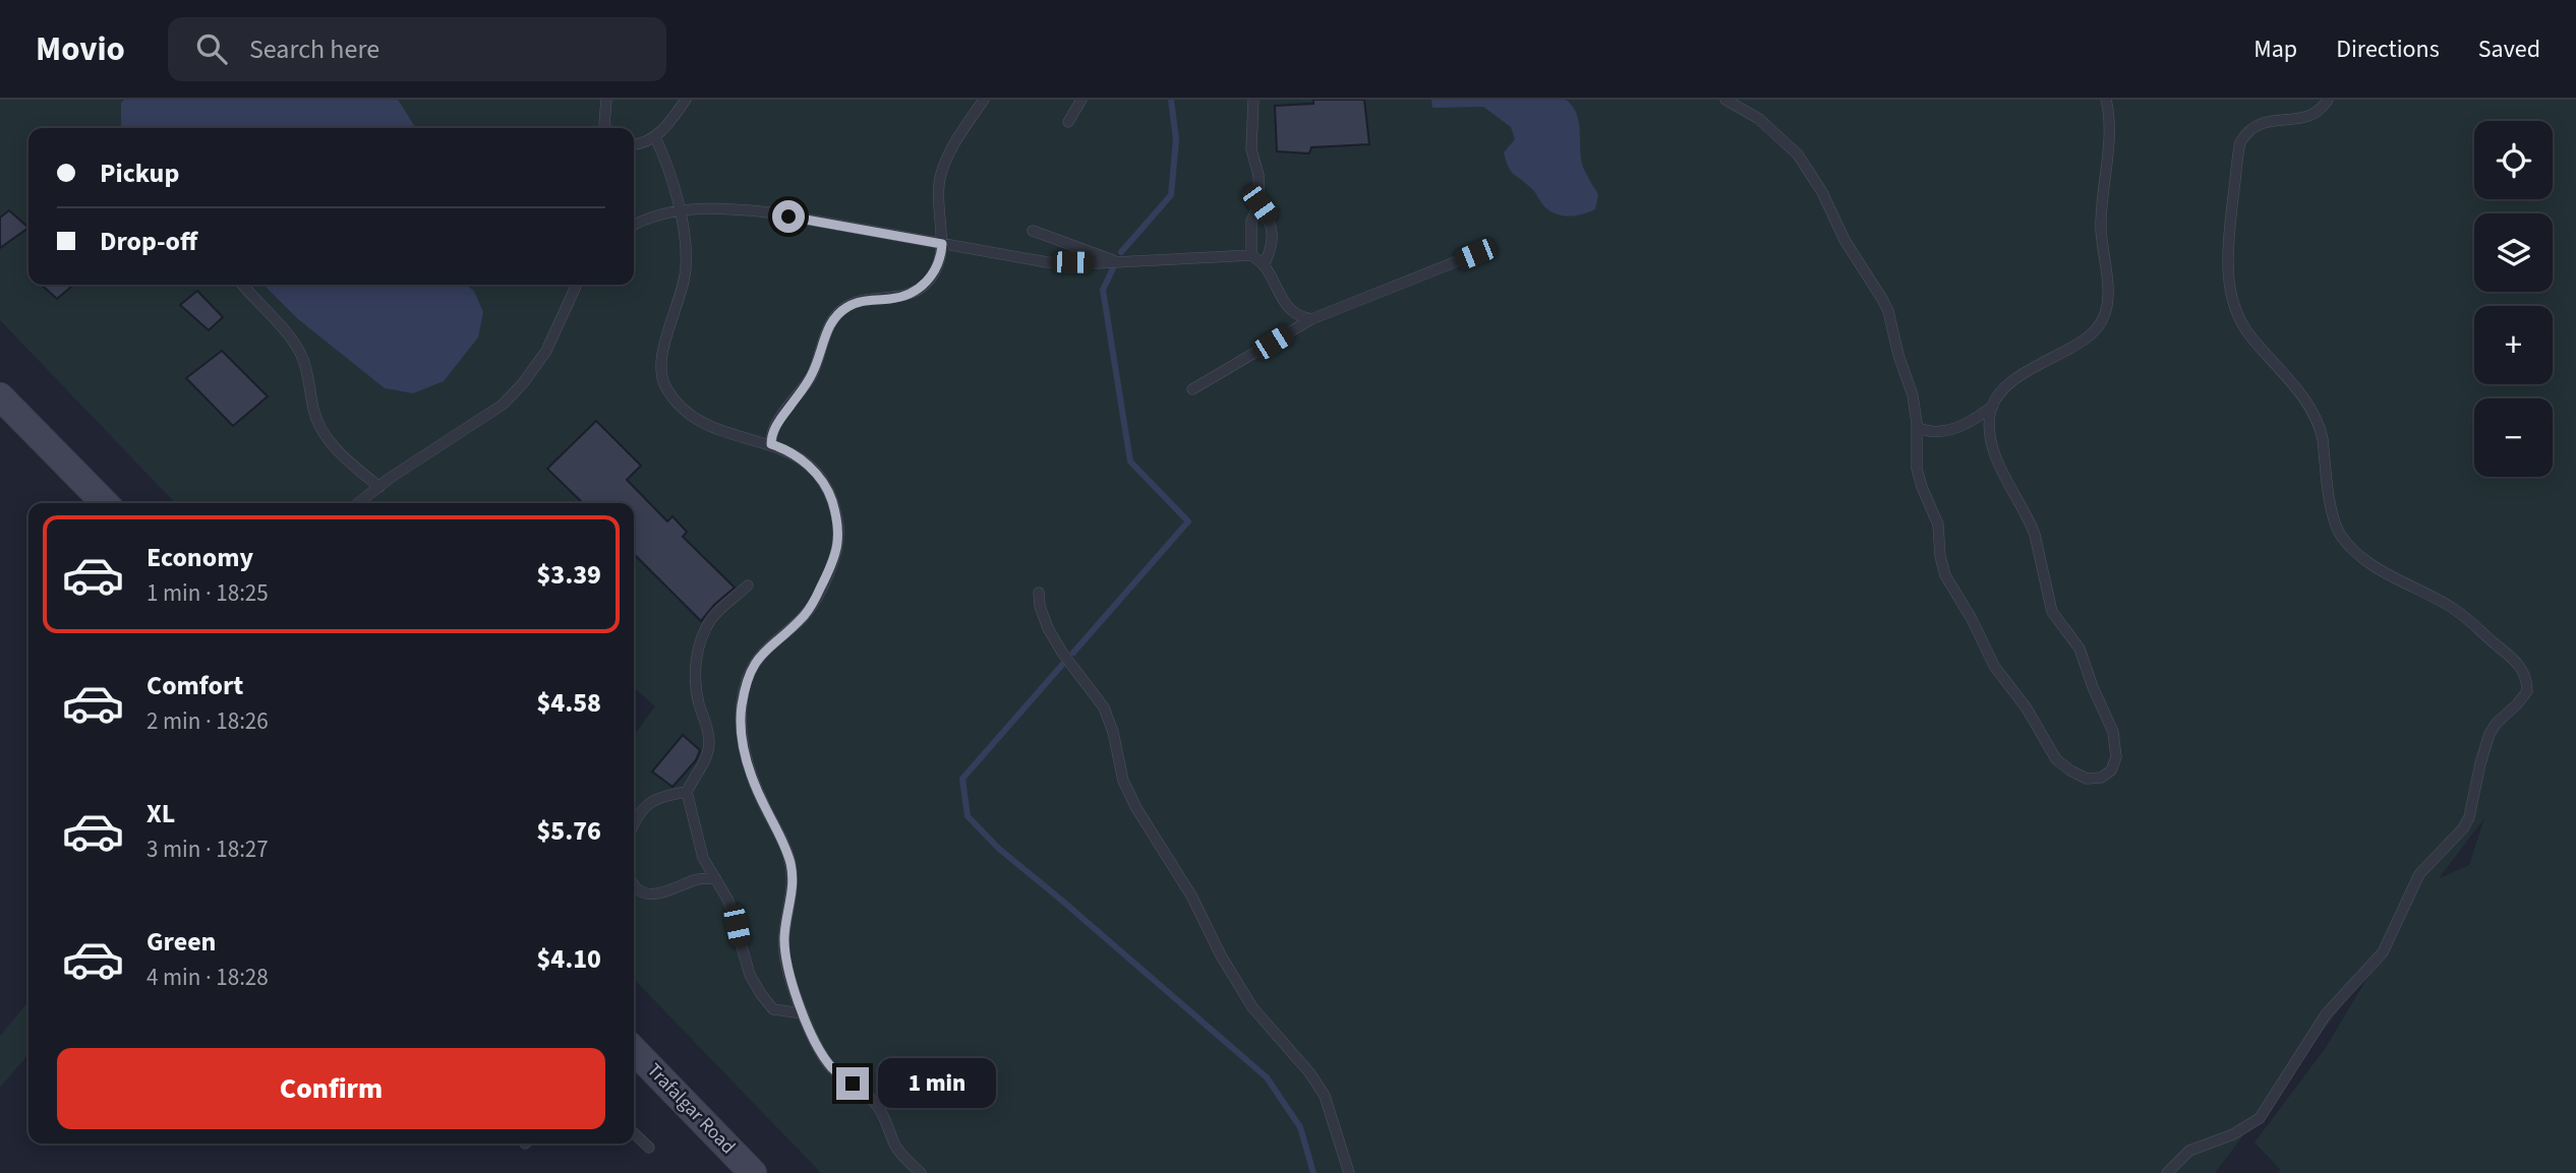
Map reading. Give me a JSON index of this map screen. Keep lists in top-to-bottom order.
{
  "streets": {
    "main road": ["Trafalgar Road"]
  },
  "page": {
    "header": "Movio",
    "search": "Search here",
    "nav": ["Map", "Directions", "Saved"],
    "map_buttons": ["+", "−"],
    "banner": ["Pickup", "Drop-off"],
    "list": [
      {
        "name": "Economy",
        "note": "1 min · 18:25",
        "value": "$3.39"
      },
      {
        "name": "Comfort",
        "note": "2 min · 18:26",
        "value": "$4.58"
      },
      {
        "name": "XL",
        "note": "3 min · 18:27",
        "value": "$5.76"
      },
      {
        "name": "Green",
        "note": "4 min · 18:28",
        "value": "$4.10"
      }
    ],
    "buttons": "Confirm",
    "bubble": "1 min"
  }
}
